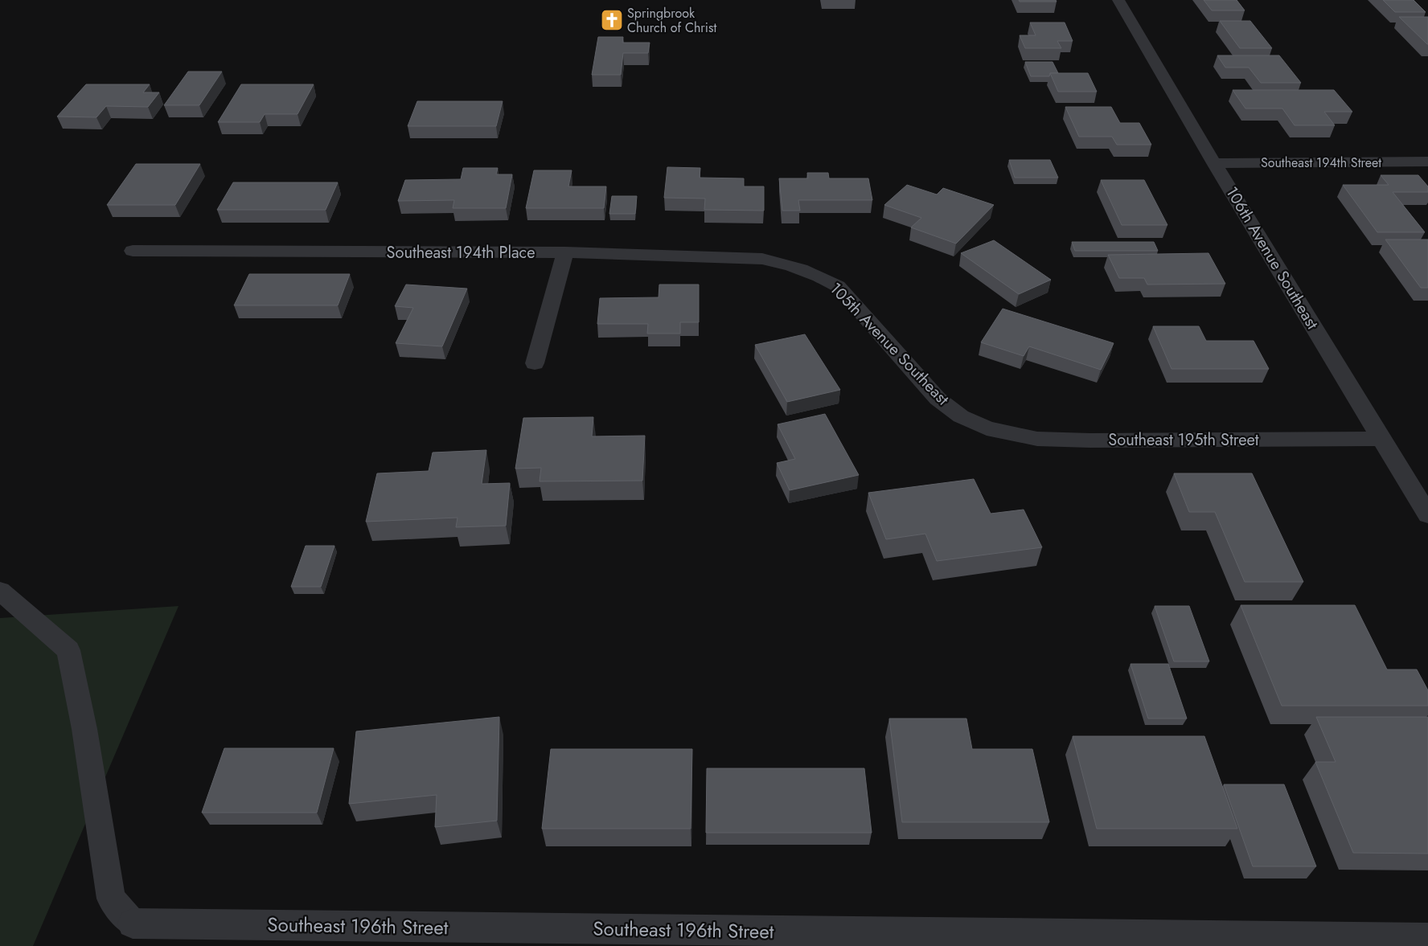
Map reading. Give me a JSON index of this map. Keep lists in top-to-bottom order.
{
  "streets": {
    "street": [
      "Southeast 194th Street",
      "Southeast 194th Place",
      "106th Avenue Southeast",
      "105th Avenue Southeast",
      "Southeast 195th Street",
      "Southeast 196th Street"
    ]
  },
  "crossings": [
    ["Southeast 194th Street", "106th Avenue Southeast"],
    ["Southeast 194th Place", "105th Avenue Southeast"],
    ["106th Avenue Southeast", "Southeast 195th Street"],
    ["105th Avenue Southeast", "Southeast 195th Street"]
  ],
  "places": {
    "church": ["Springbrook Church of Christ"]
  }
}
